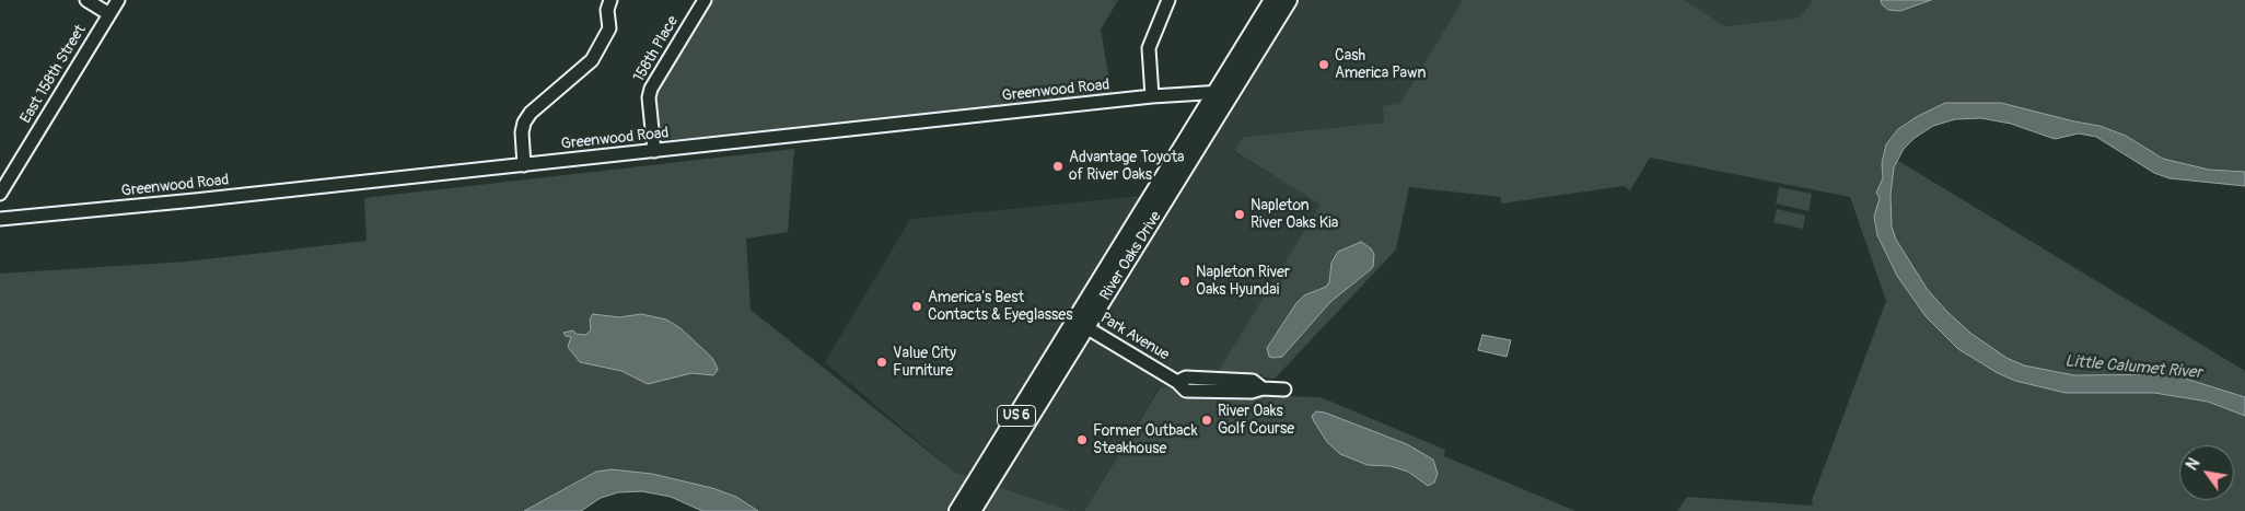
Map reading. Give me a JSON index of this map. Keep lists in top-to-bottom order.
{
  "streets": {
    "main road": ["River Oaks Drive", "US 6"],
    "street": [
      "158th Place",
      "East 158th Street",
      "Greenwood Road",
      "Park Avenue"
    ]
  },
  "crossings": [
    ["158th Place", "Greenwood Road"],
    ["Greenwood Road", "River Oaks Drive"],
    ["River Oaks Drive", "Park Avenue"]
  ],
  "water": ["Little Calumet River"],
  "places": [
    "Cash America Pawn",
    "Advantage Toyota of River Oaks",
    "Napleton River Oaks Kia",
    "Napleton River Oaks Hyundai",
    "America's Best Contacts & Eyeglasses",
    "Value City Furniture",
    "River Oaks Golf Course",
    "Former Outback Steakhouse"
  ],
  "north": "top left"
}
